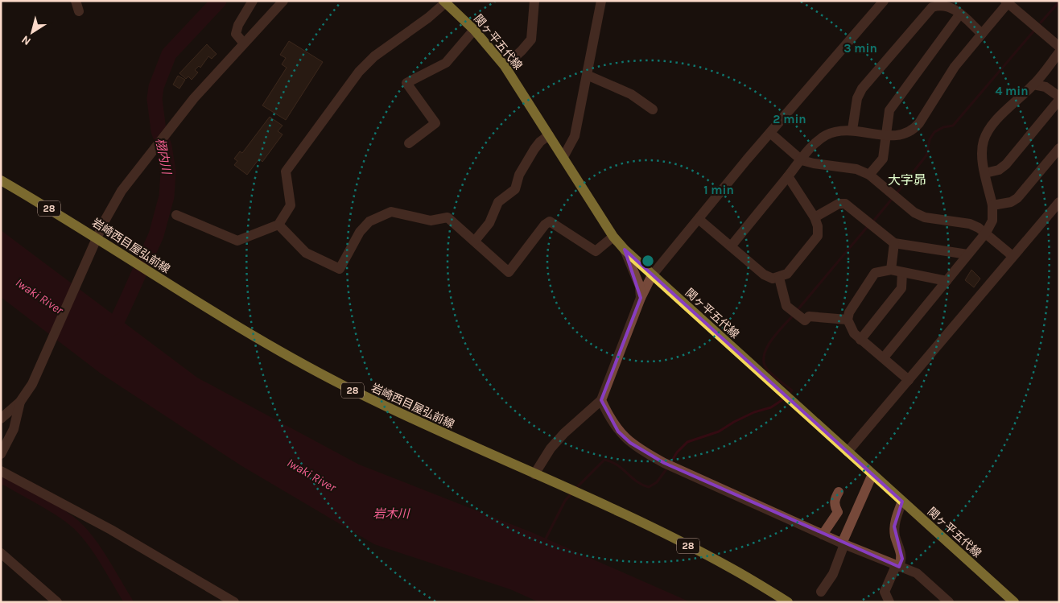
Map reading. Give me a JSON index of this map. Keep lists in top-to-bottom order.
{
  "streets": {
    "main road": ["関ヶ平五代線", "28", "岩崎西目屋弘前線"]
  },
  "districts": ["大字昴"],
  "water": ["栩内川", "Iwaki River", "岩木川"],
  "north": "bottom left",
  "rings": [
    "3 min",
    "4 min",
    "2 min",
    "1 min"
  ]
}
